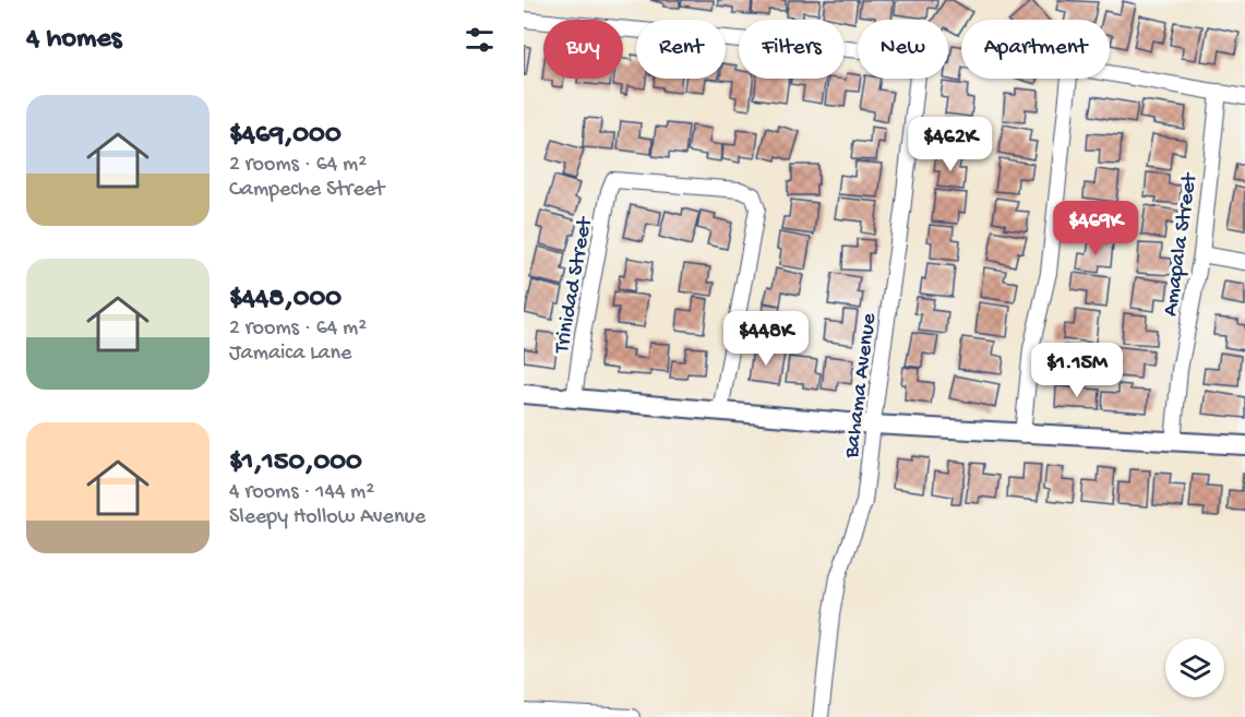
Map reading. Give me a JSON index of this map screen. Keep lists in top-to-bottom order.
{
  "streets": {
    "street": ["Amapala Street", "Trinidad Street", "Bahama Avenue"]
  },
  "page": {
    "heading": "4 homes",
    "chip": [
      "Buy",
      "Rent",
      "Filters",
      "New",
      "Apartment"
    ],
    "list": [
      {
        "name": "$469,000",
        "note": "2 rooms · 64 m² · Campeche Street"
      },
      {
        "name": "$448,000",
        "note": "2 rooms · 64 m² · Jamaica Lane"
      },
      {
        "name": "$1,150,000",
        "note": "4 rooms · 144 m² · Sleepy Hollow Avenue"
      }
    ],
    "price": [
      "$462K",
      "$469K",
      "$448K",
      "$1.15M"
    ]
  }
}
